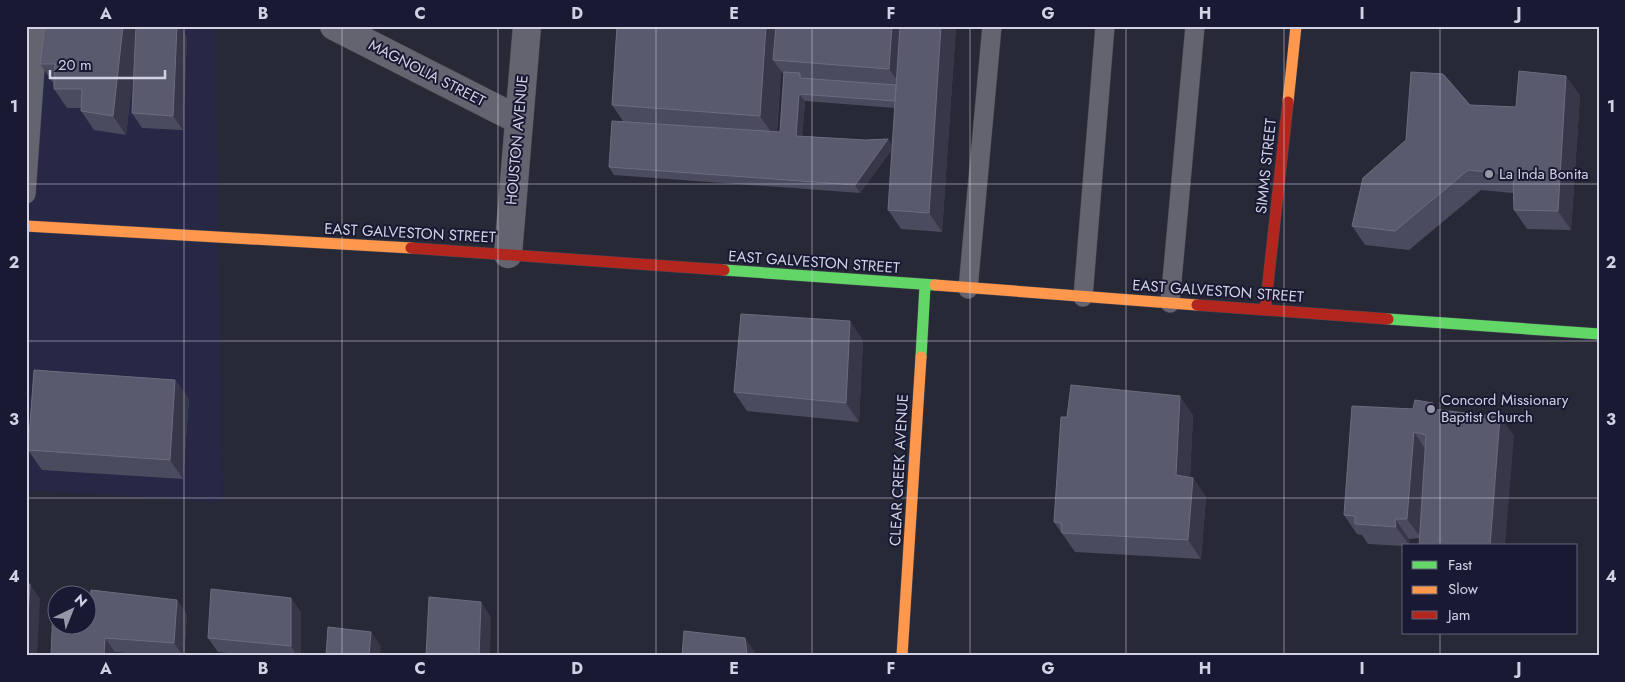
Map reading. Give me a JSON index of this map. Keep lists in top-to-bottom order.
{
  "streets": {
    "street": [
      "MAGNOLIA STREET",
      "HOUSTON AVENUE",
      "SIMMS STREET",
      "EAST GALVESTON STREET",
      "CLEAR CREEK AVENUE"
    ]
  },
  "crossings": [
    ["MAGNOLIA STREET", "HOUSTON AVENUE"],
    ["HOUSTON AVENUE", "EAST GALVESTON STREET"],
    ["SIMMS STREET", "EAST GALVESTON STREET"],
    ["EAST GALVESTON STREET", "CLEAR CREEK AVENUE"]
  ],
  "places": ["La Inda Bonita", "Concord Missionary Baptist Church"],
  "legend": ["Fast", "Slow", "Jam"],
  "scale_bar": "20 m",
  "north": "top right",
  "grid": {
    "columns": [
      "A",
      "B",
      "C",
      "D",
      "E",
      "F",
      "G",
      "H",
      "I",
      "J"
    ],
    "rows": [
      "1",
      "2",
      "3",
      "4"
    ]
  }
}
